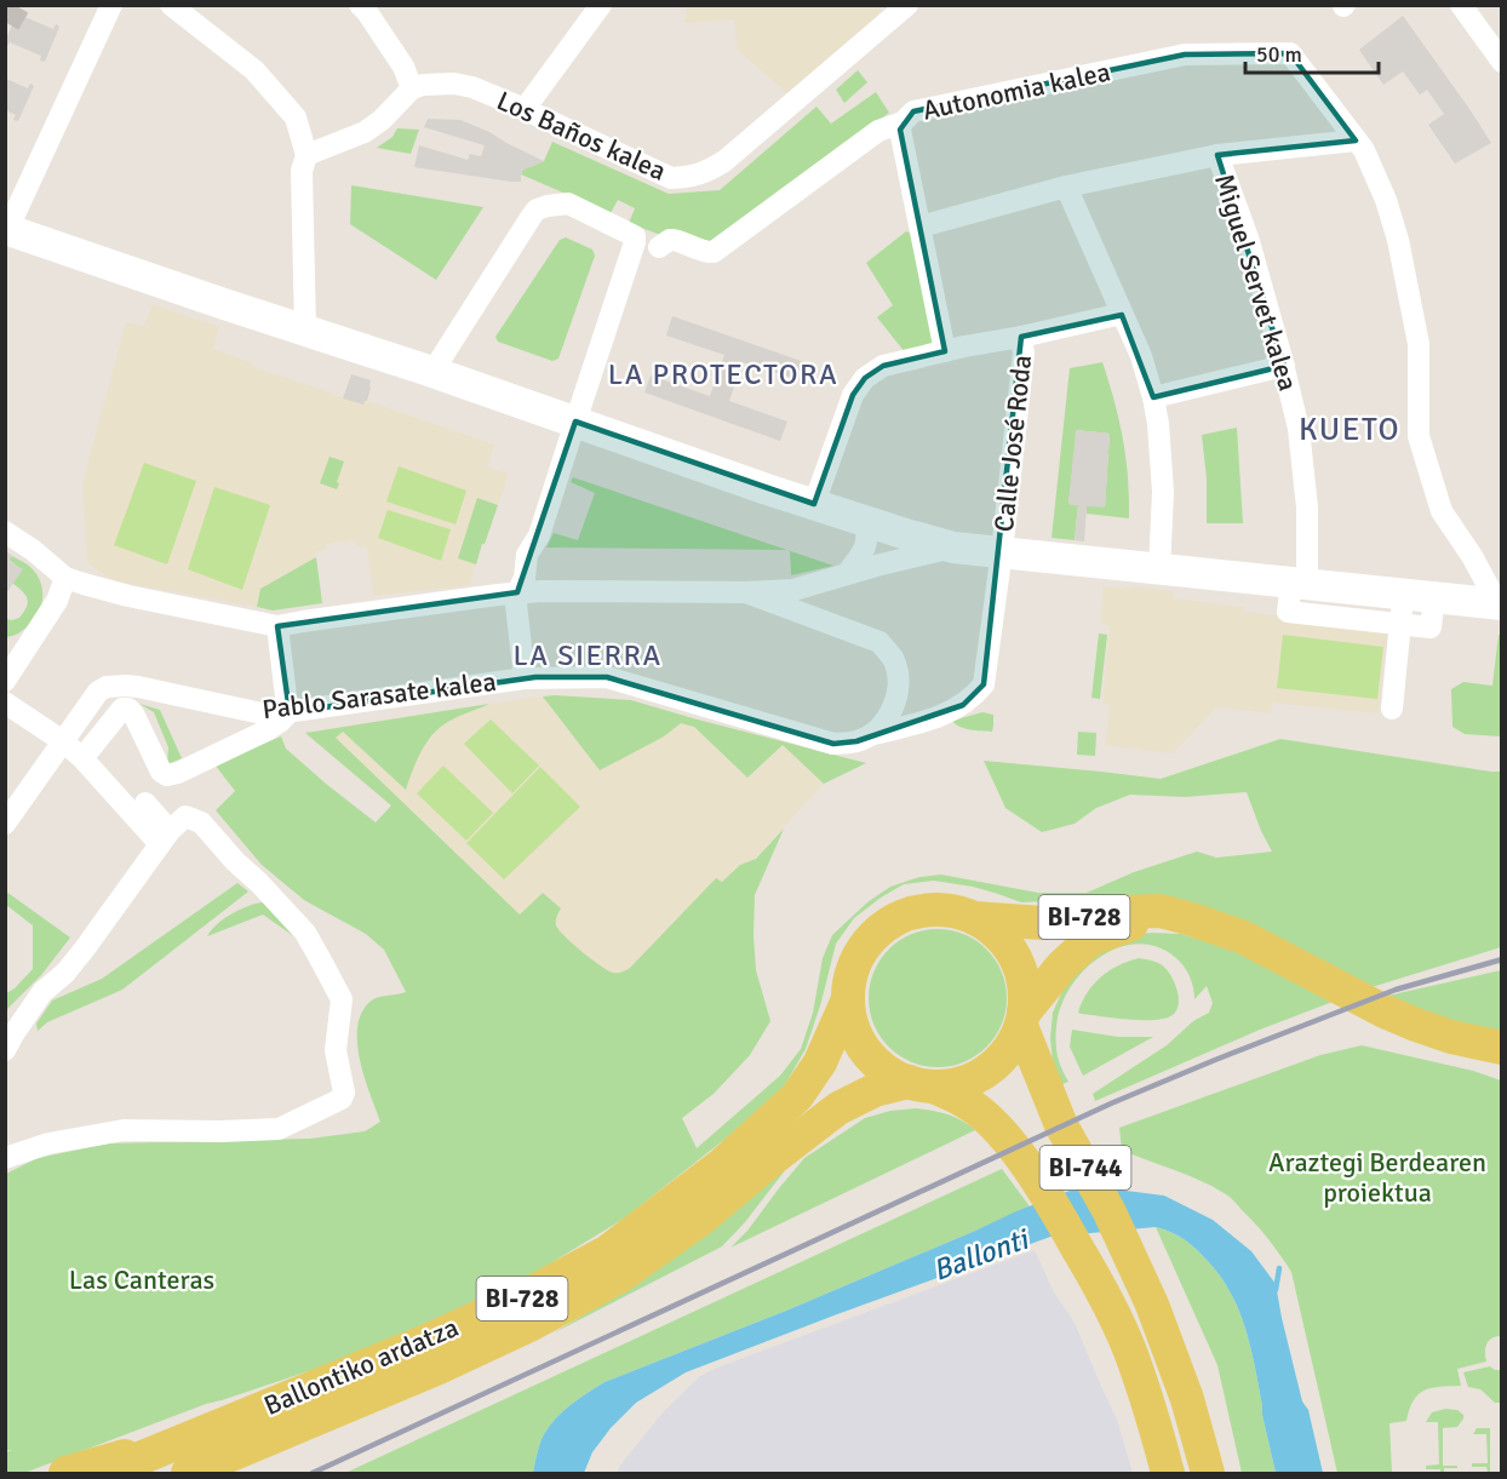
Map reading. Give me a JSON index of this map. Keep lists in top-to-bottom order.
{
  "streets": {
    "main road": ["BI-728", "BI-744", "Ballontiko ardatza"],
    "street": [
      "Autonomia kalea",
      "Los Baños kalea",
      "Miguel Servet kalea",
      "Calle José Roda",
      "Pablo Sarasate kalea"
    ]
  },
  "crossings": [
    ["Calle José Roda", "Pablo Sarasate kalea"],
    ["BI-728", "BI-744"],
    ["BI-728", "Ballontiko ardatza"],
    ["BI-744", "Ballontiko ardatza"]
  ],
  "districts": ["LA PROTECTORA", "KUETO", "LA SIERRA"],
  "water": ["Ballonti"],
  "parks": ["Araztegi Berdearen proiektua", "Las Canteras"],
  "scale_bar": "50 m"
}
